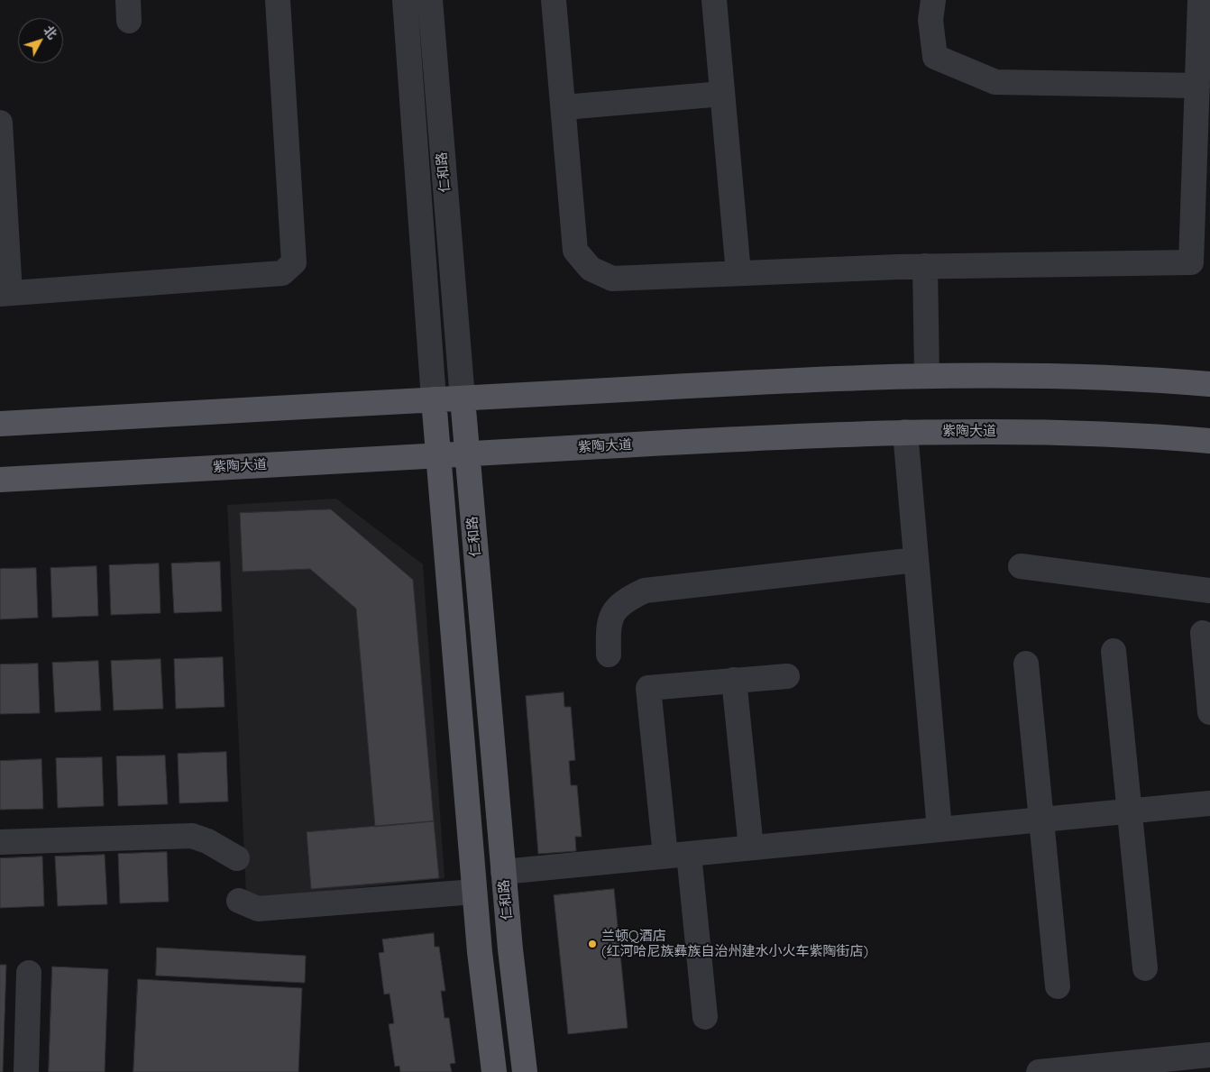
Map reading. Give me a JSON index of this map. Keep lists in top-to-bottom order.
{
  "streets": {
    "main road": ["仁和路", "紫陶大道"]
  },
  "crossings": [
    ["仁和路", "紫陶大道"]
  ],
  "places": ["兰顿Q酒店 (红河哈尼族彝族自治州建水小火车紫陶街店)"],
  "north": "top right"
}
